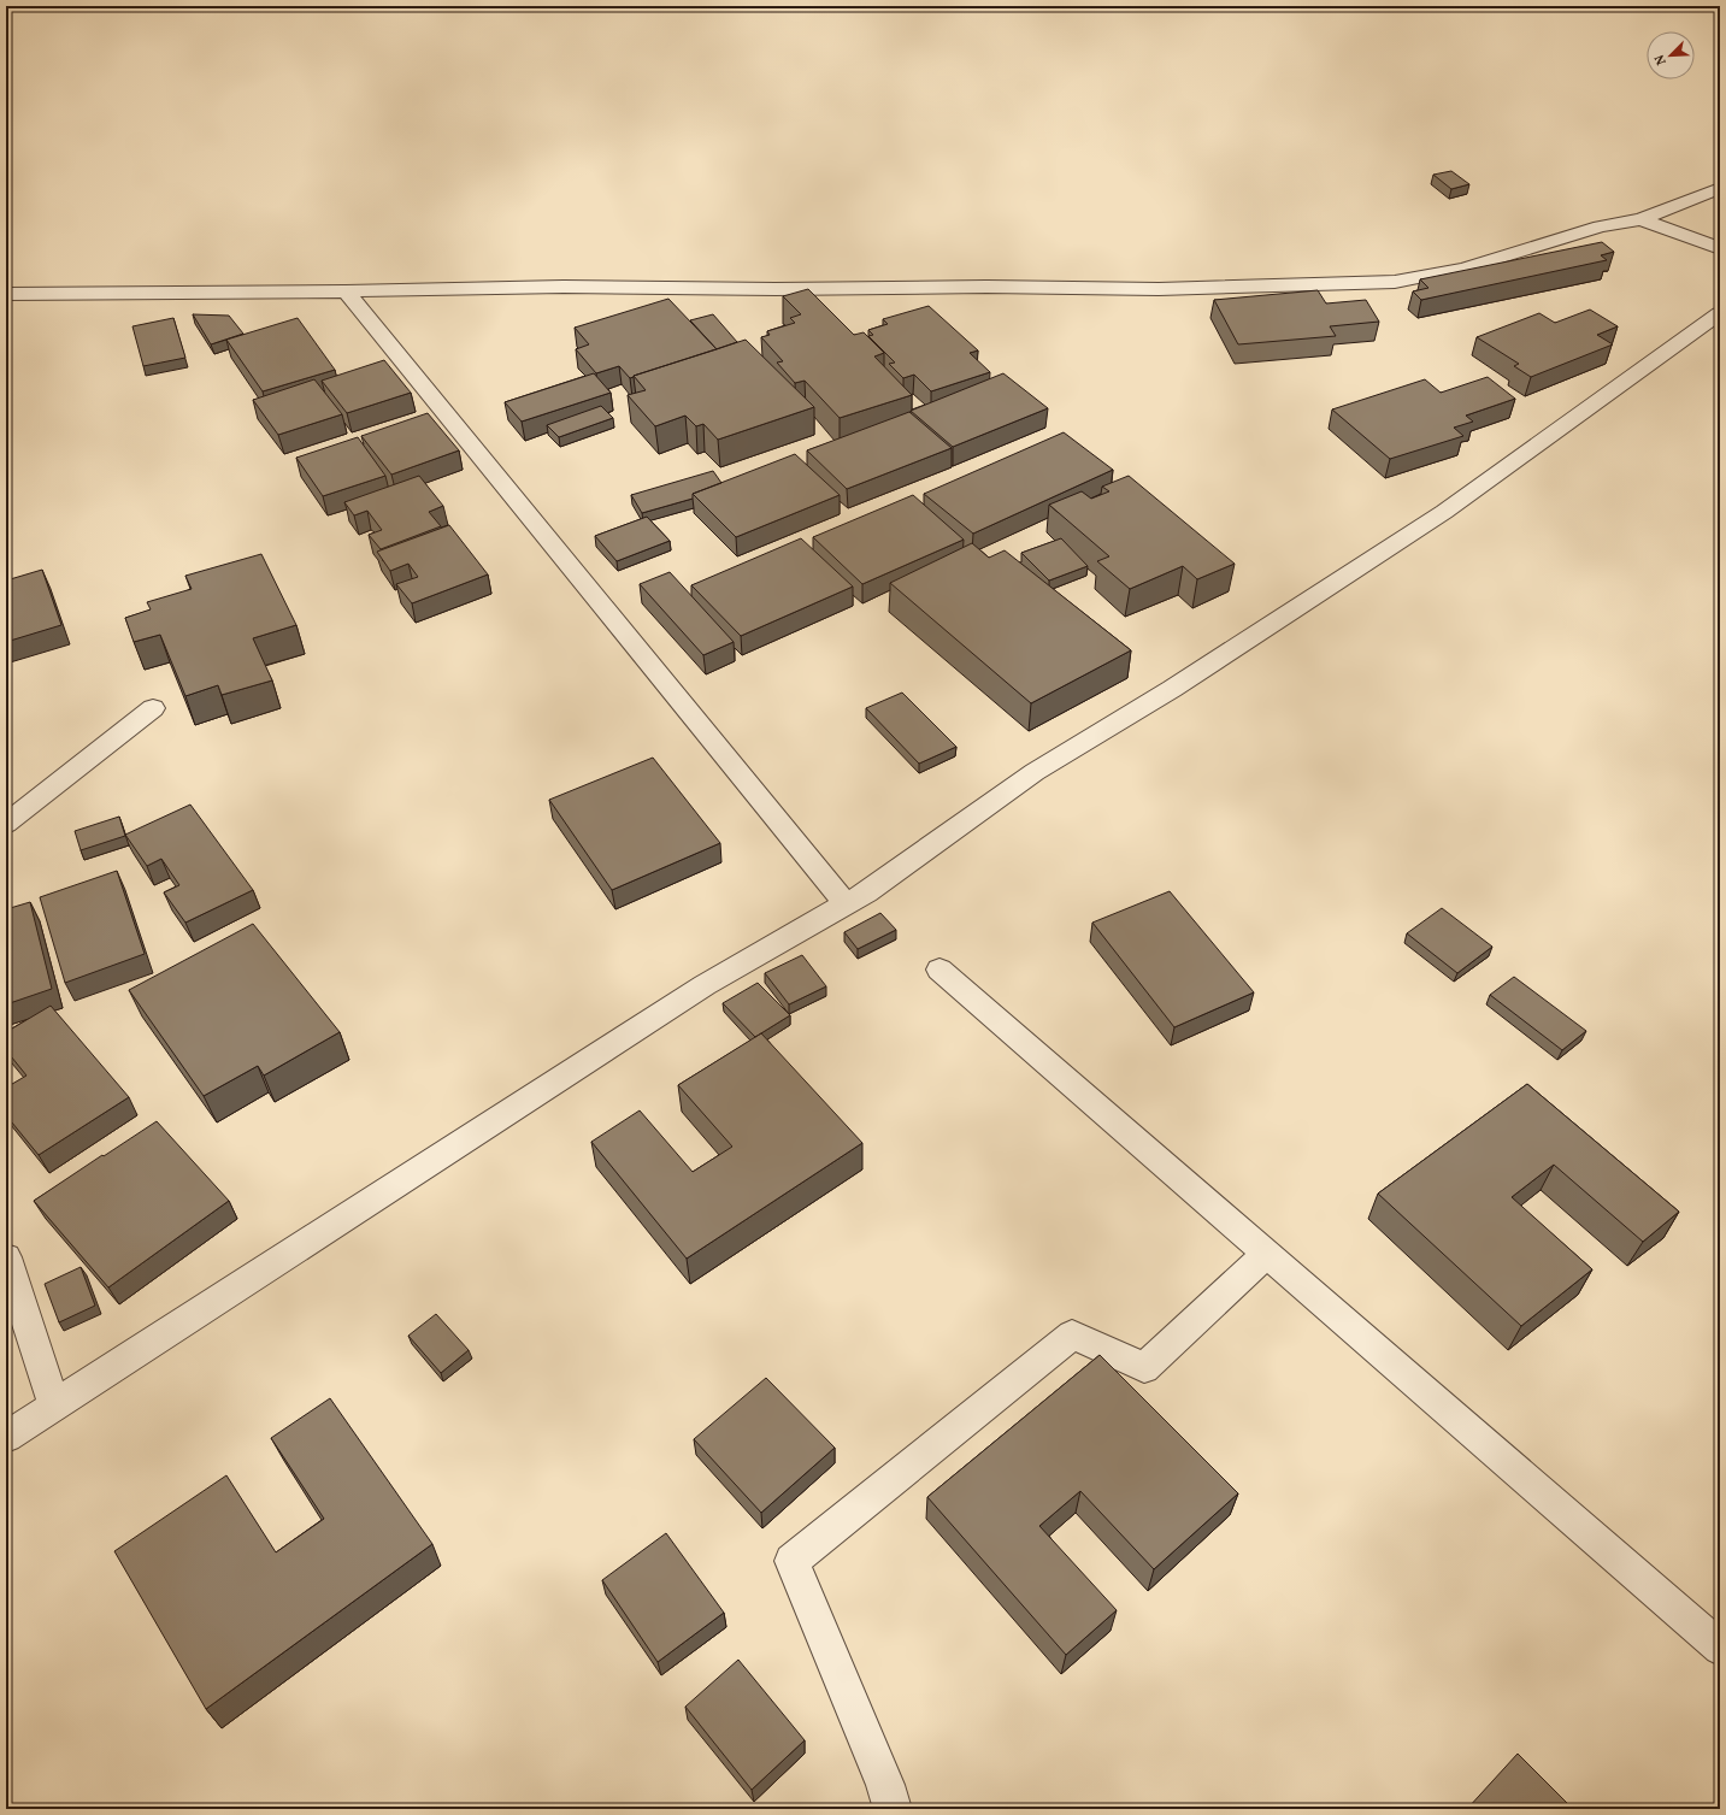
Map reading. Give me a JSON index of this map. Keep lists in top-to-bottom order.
{
  "north": "bottom left"
}
